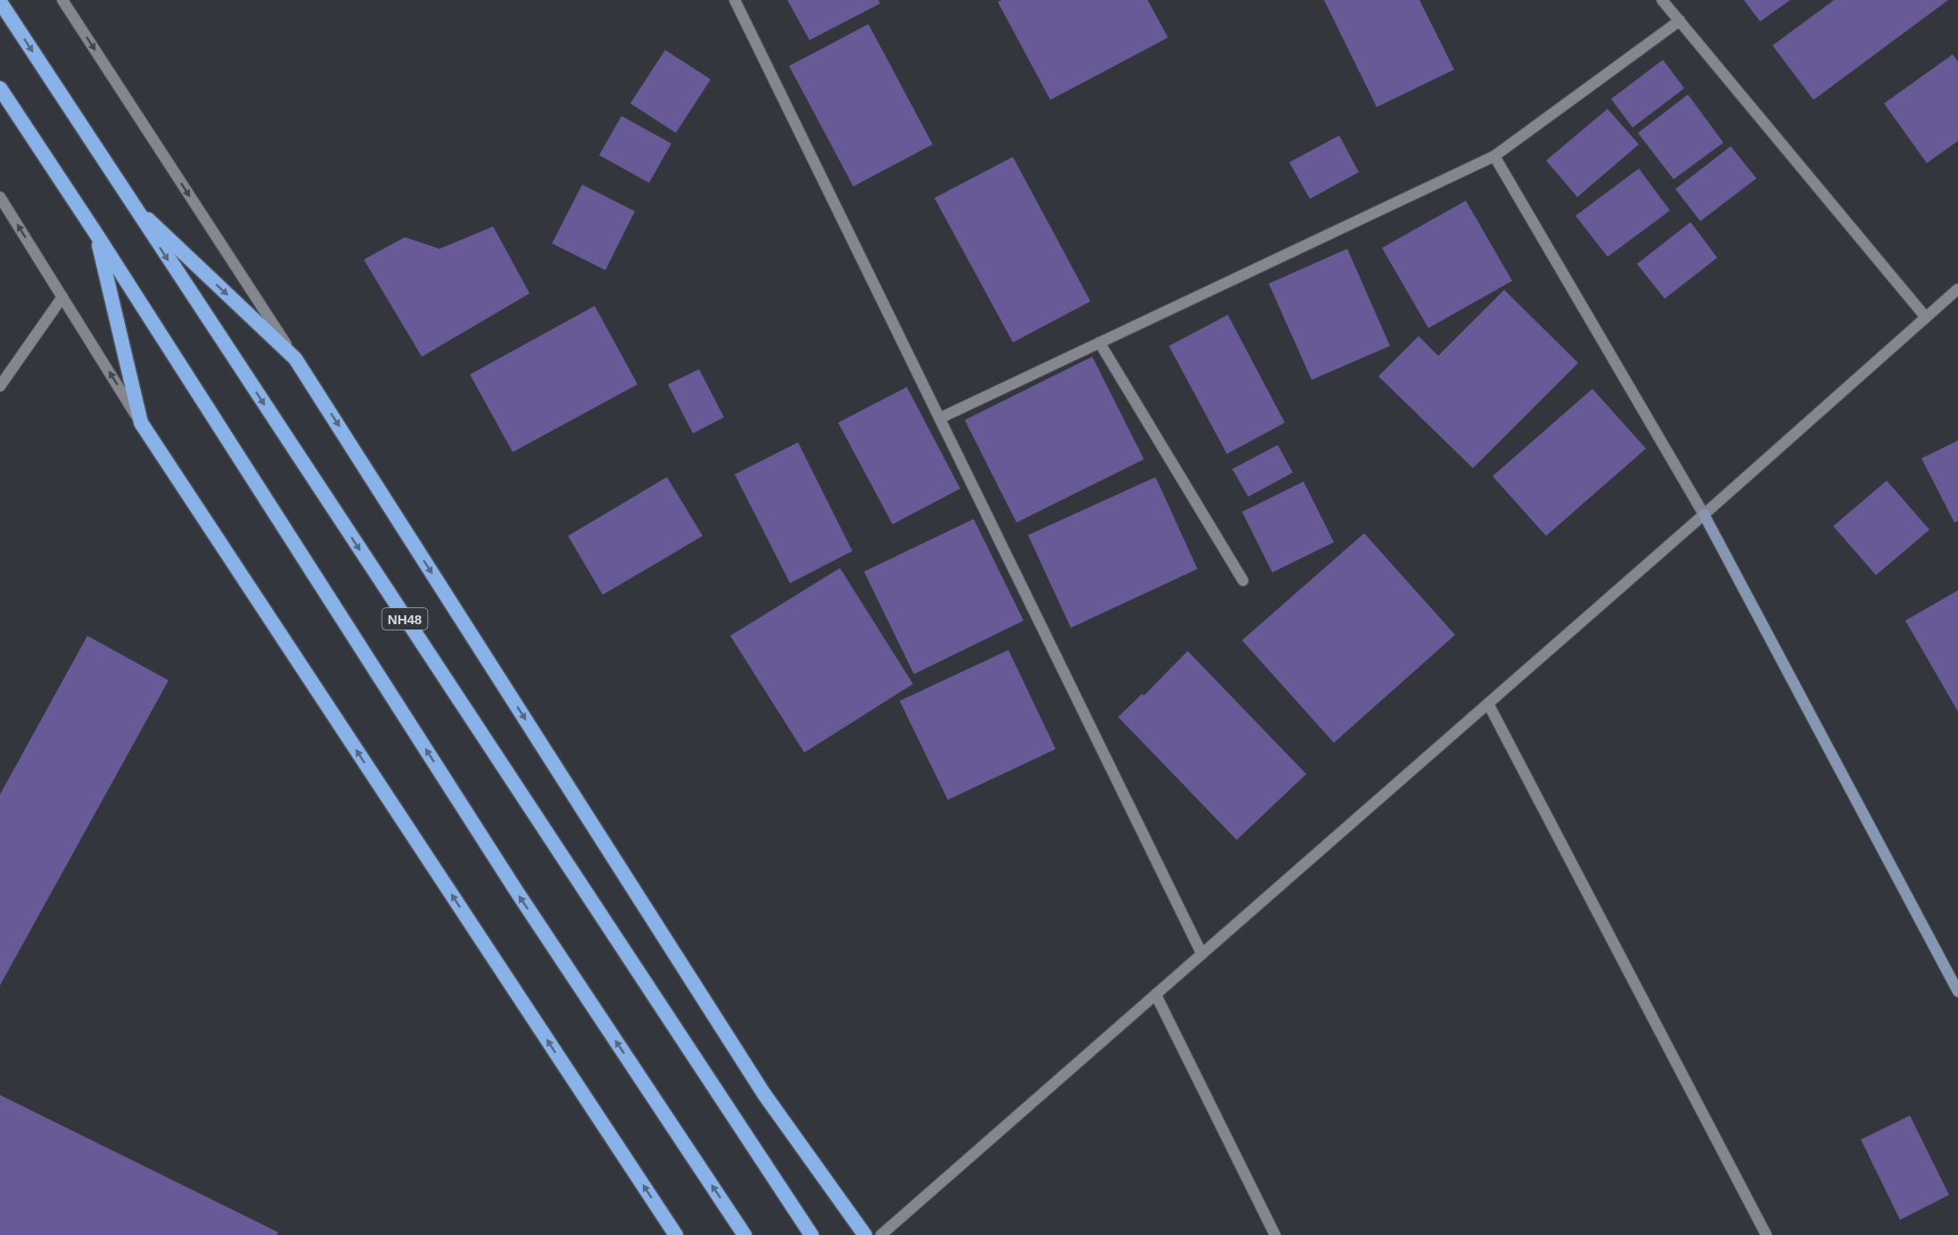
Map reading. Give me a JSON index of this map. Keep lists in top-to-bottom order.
{
  "streets": {
    "highway": ["NH48"]
  }
}
